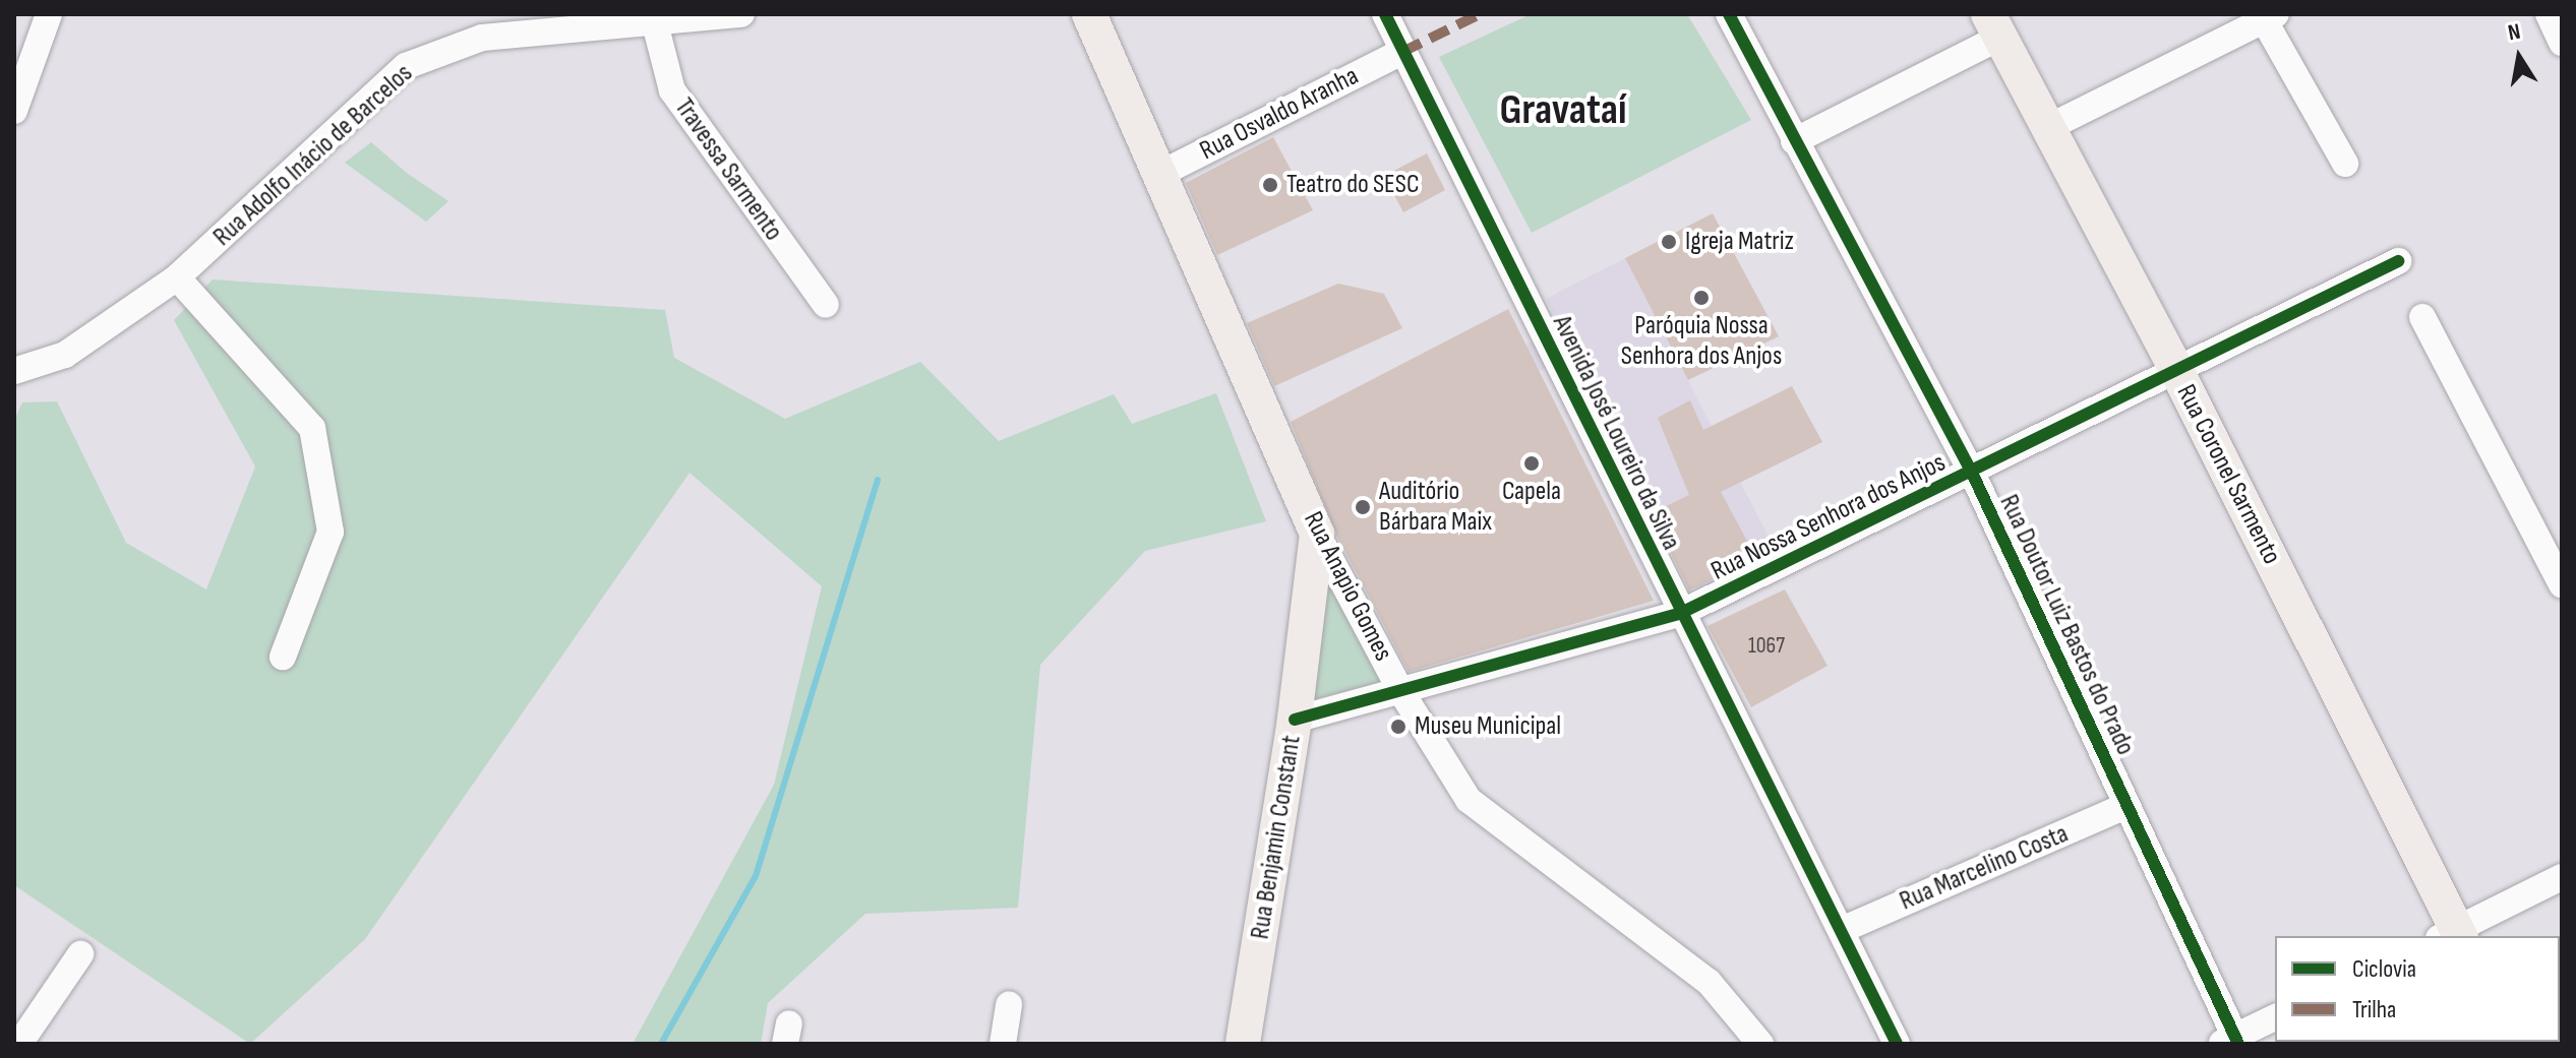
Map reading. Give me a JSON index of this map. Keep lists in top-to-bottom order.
{
  "streets": {
    "main road": ["Rua Coronel Sarmento", "Rua Anapio Gomes", "Rua Benjamin Constant"],
    "street": [
      "Rua Osvaldo Aranha",
      "Rua Adolfo Inácio de Barcelos",
      "Travessa Sarmento",
      "Avenida José Loureiro da Silva",
      "Rua Nossa Senhora dos Anjos",
      "Rua Doutor Luiz Bastos do Prado",
      "Rua Marcelino Costa"
    ]
  },
  "crossings": [
    ["Rua Osvaldo Aranha", "Avenida José Loureiro da Silva"],
    ["Rua Osvaldo Aranha", "Rua Anapio Gomes"],
    ["Rua Adolfo Inácio de Barcelos", "Travessa Sarmento"],
    ["Avenida José Loureiro da Silva", "Rua Nossa Senhora dos Anjos"],
    ["Avenida José Loureiro da Silva", "Rua Marcelino Costa"],
    ["Rua Coronel Sarmento", "Rua Nossa Senhora dos Anjos"],
    ["Rua Nossa Senhora dos Anjos", "Rua Anapio Gomes"],
    ["Rua Nossa Senhora dos Anjos", "Rua Doutor Luiz Bastos do Prado"],
    ["Rua Nossa Senhora dos Anjos", "Rua Benjamin Constant"],
    ["Rua Anapio Gomes", "Rua Benjamin Constant"],
    ["Rua Doutor Luiz Bastos do Prado", "Rua Marcelino Costa"]
  ],
  "districts": ["Gravataí"],
  "places": [
    "Teatro do SESC",
    "Igreja Matriz",
    "Paróquia Nossa Senhora dos Anjos",
    "Capela",
    "Auditório Bárbara Maix",
    "Museu Municipal"
  ],
  "house_numbers": ["1067"],
  "legend": ["Ciclovia", "Trilha"],
  "north": "top"
}
